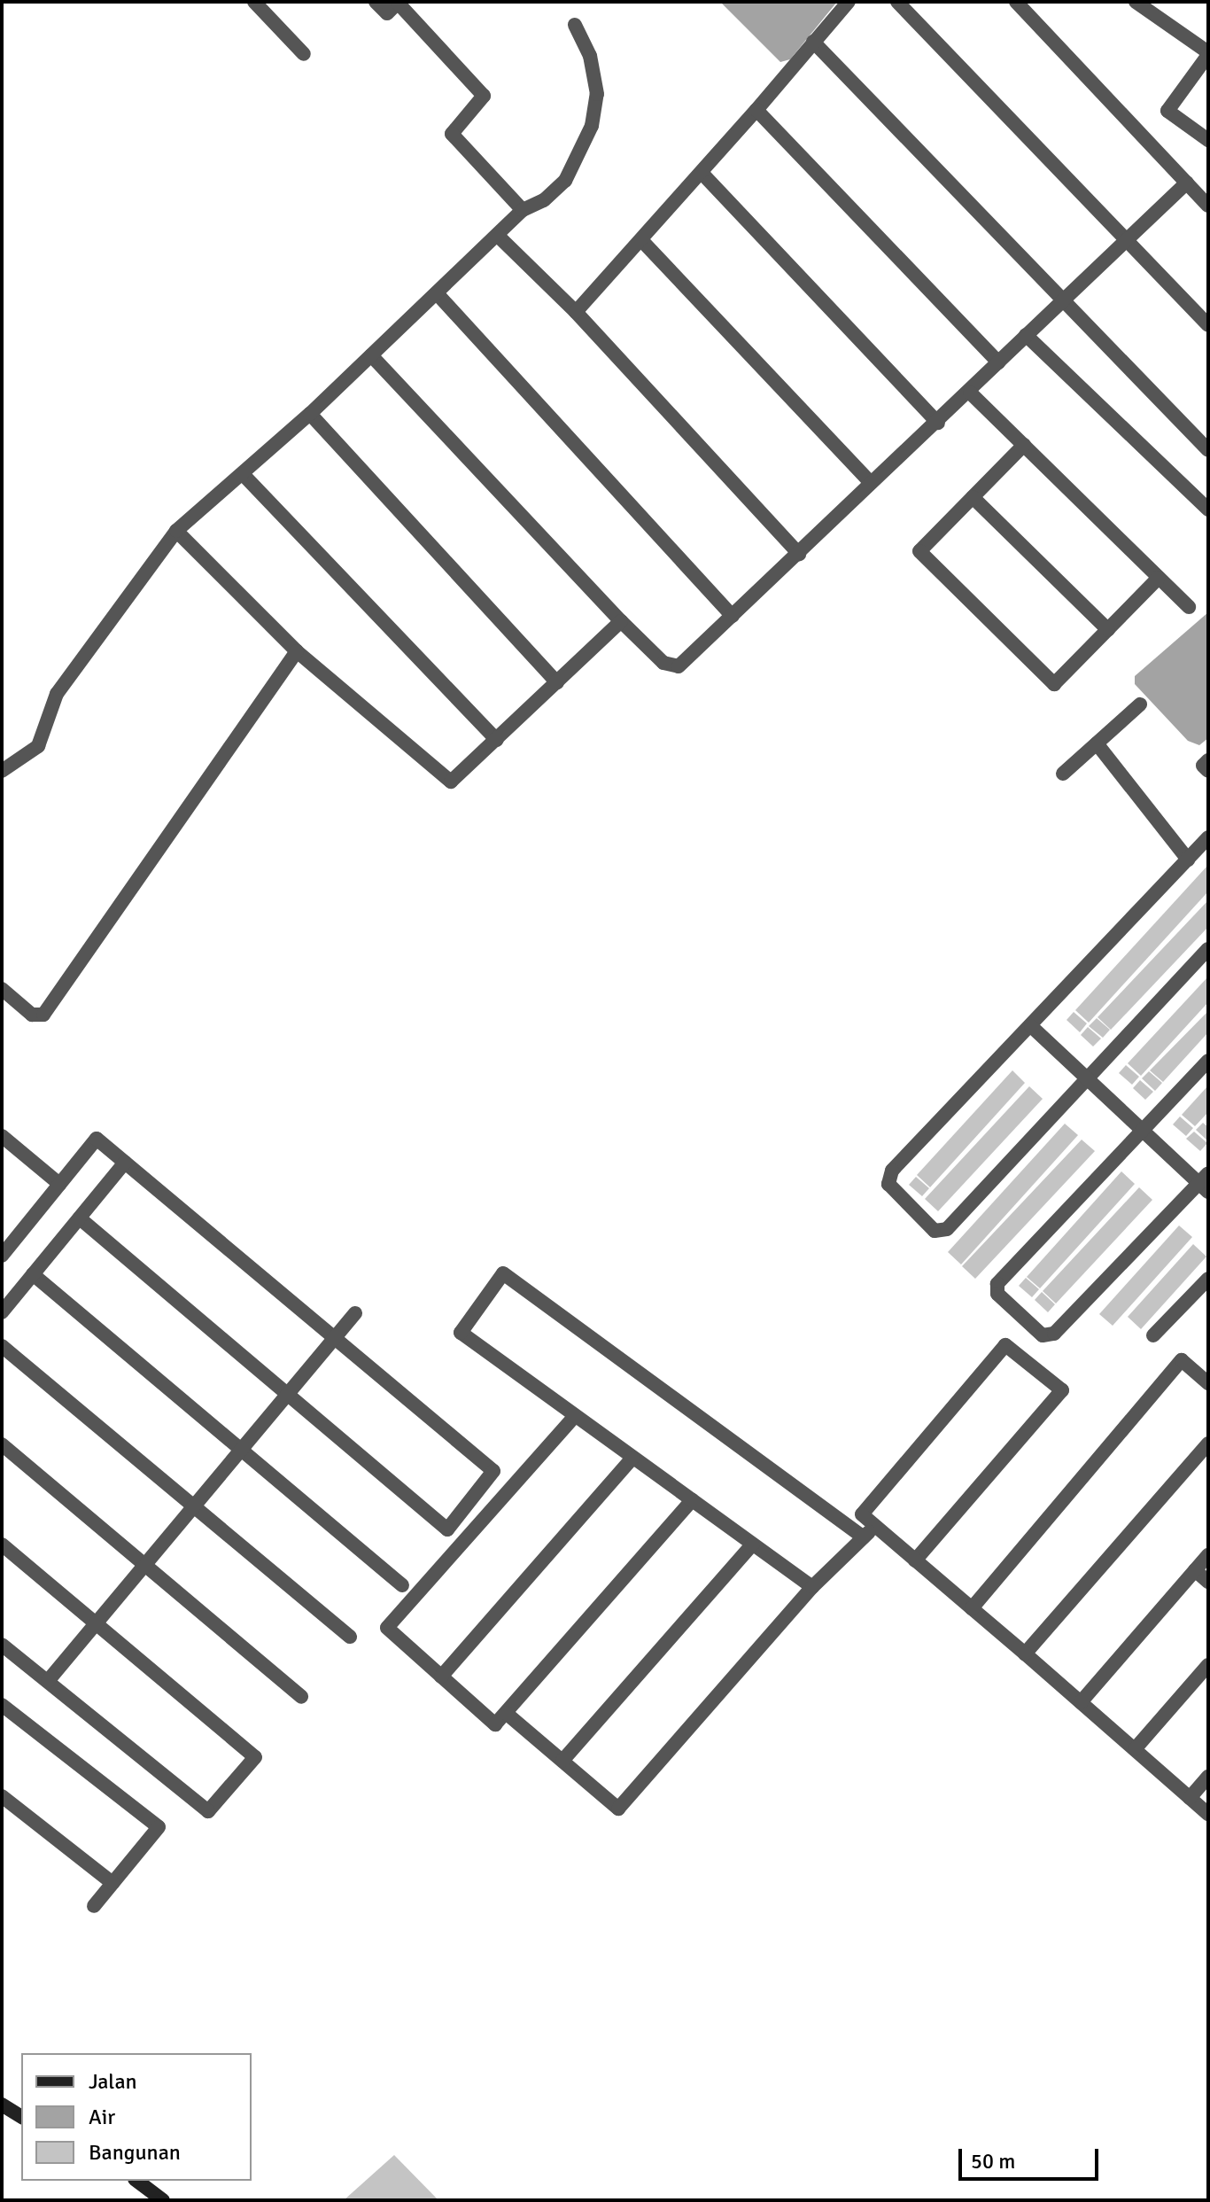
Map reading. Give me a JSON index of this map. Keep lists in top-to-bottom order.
{
  "legend": ["Jalan", "Air", "Bangunan"],
  "scale_bar": "50 m"
}
